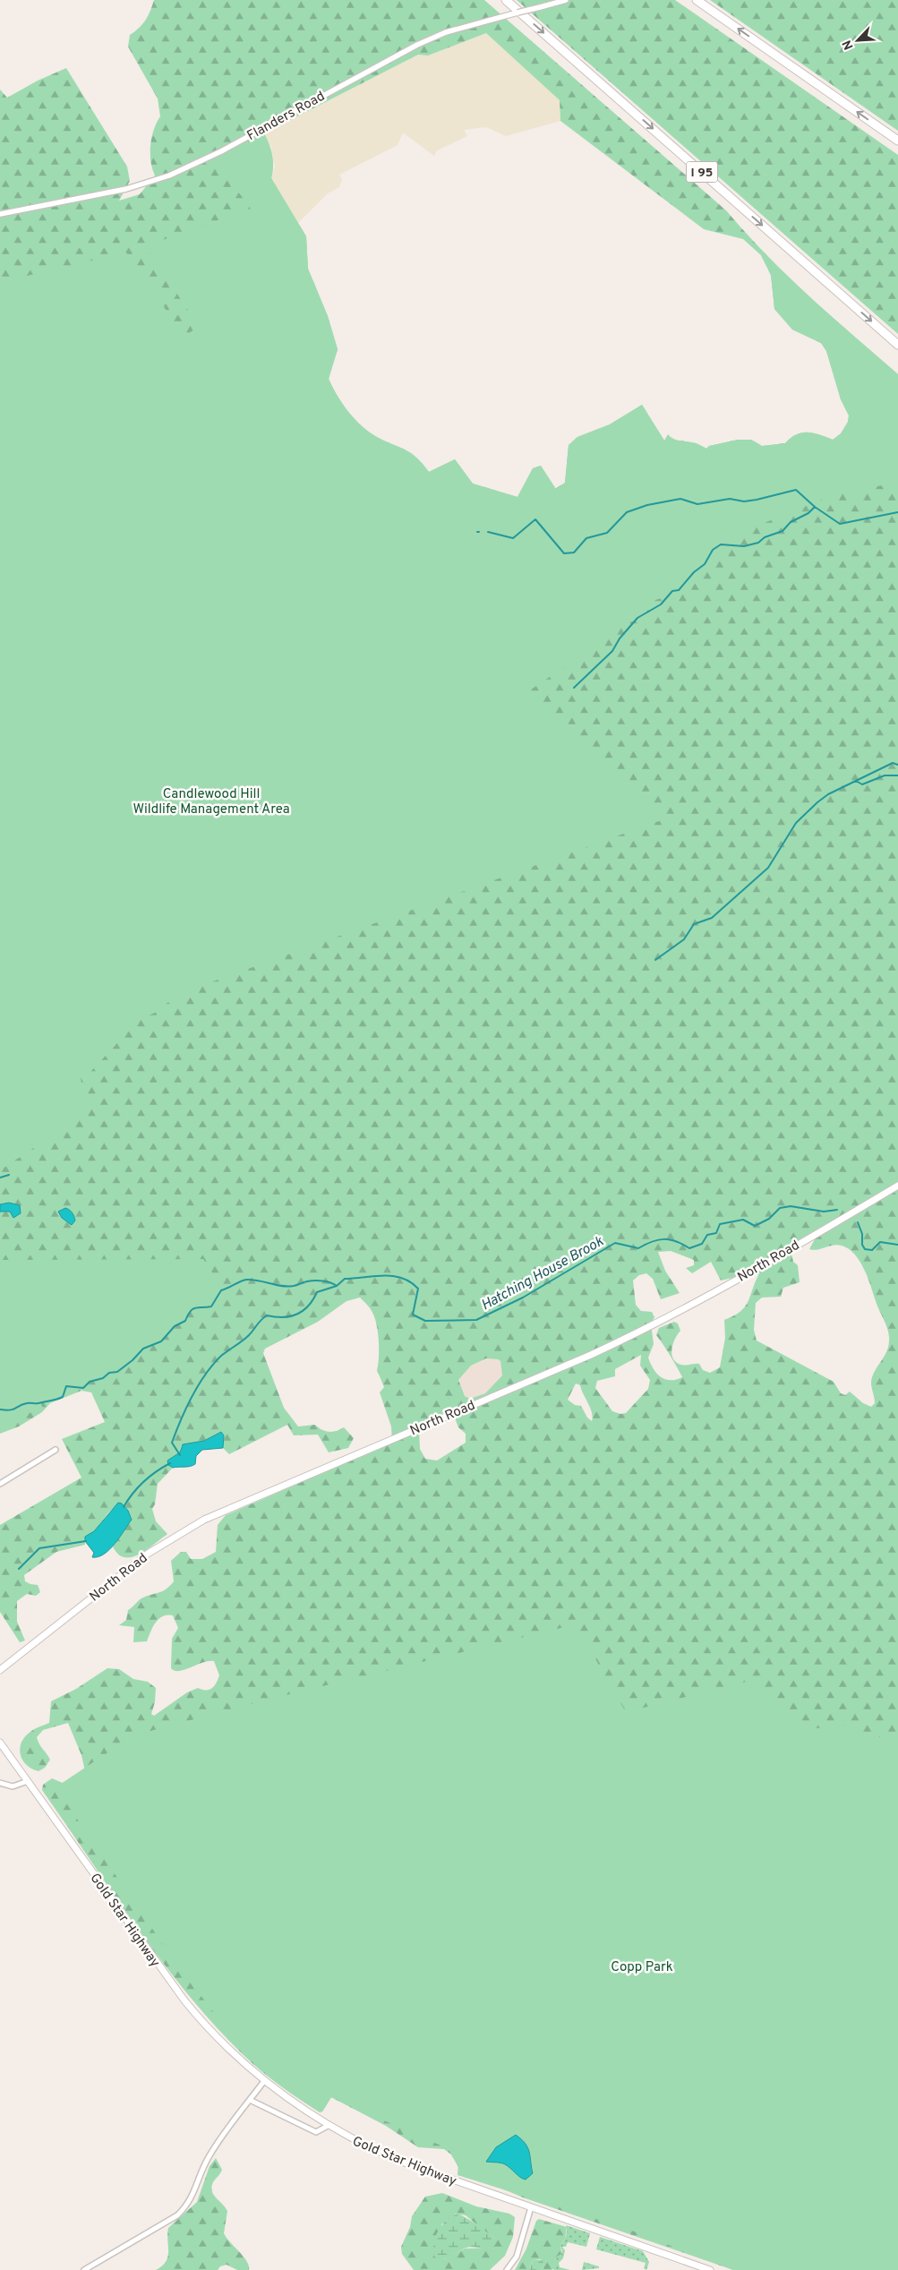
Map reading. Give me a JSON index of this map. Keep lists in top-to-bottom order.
{
  "streets": {
    "highway": ["I 95"],
    "main road": ["North Road", "Gold Star Highway"],
    "street": ["Flanders Road"]
  },
  "water": ["Hatching House Brook"],
  "parks": ["Candlewood Hill Wildlife Management Area", "Copp Park"],
  "north": "bottom left"
}
